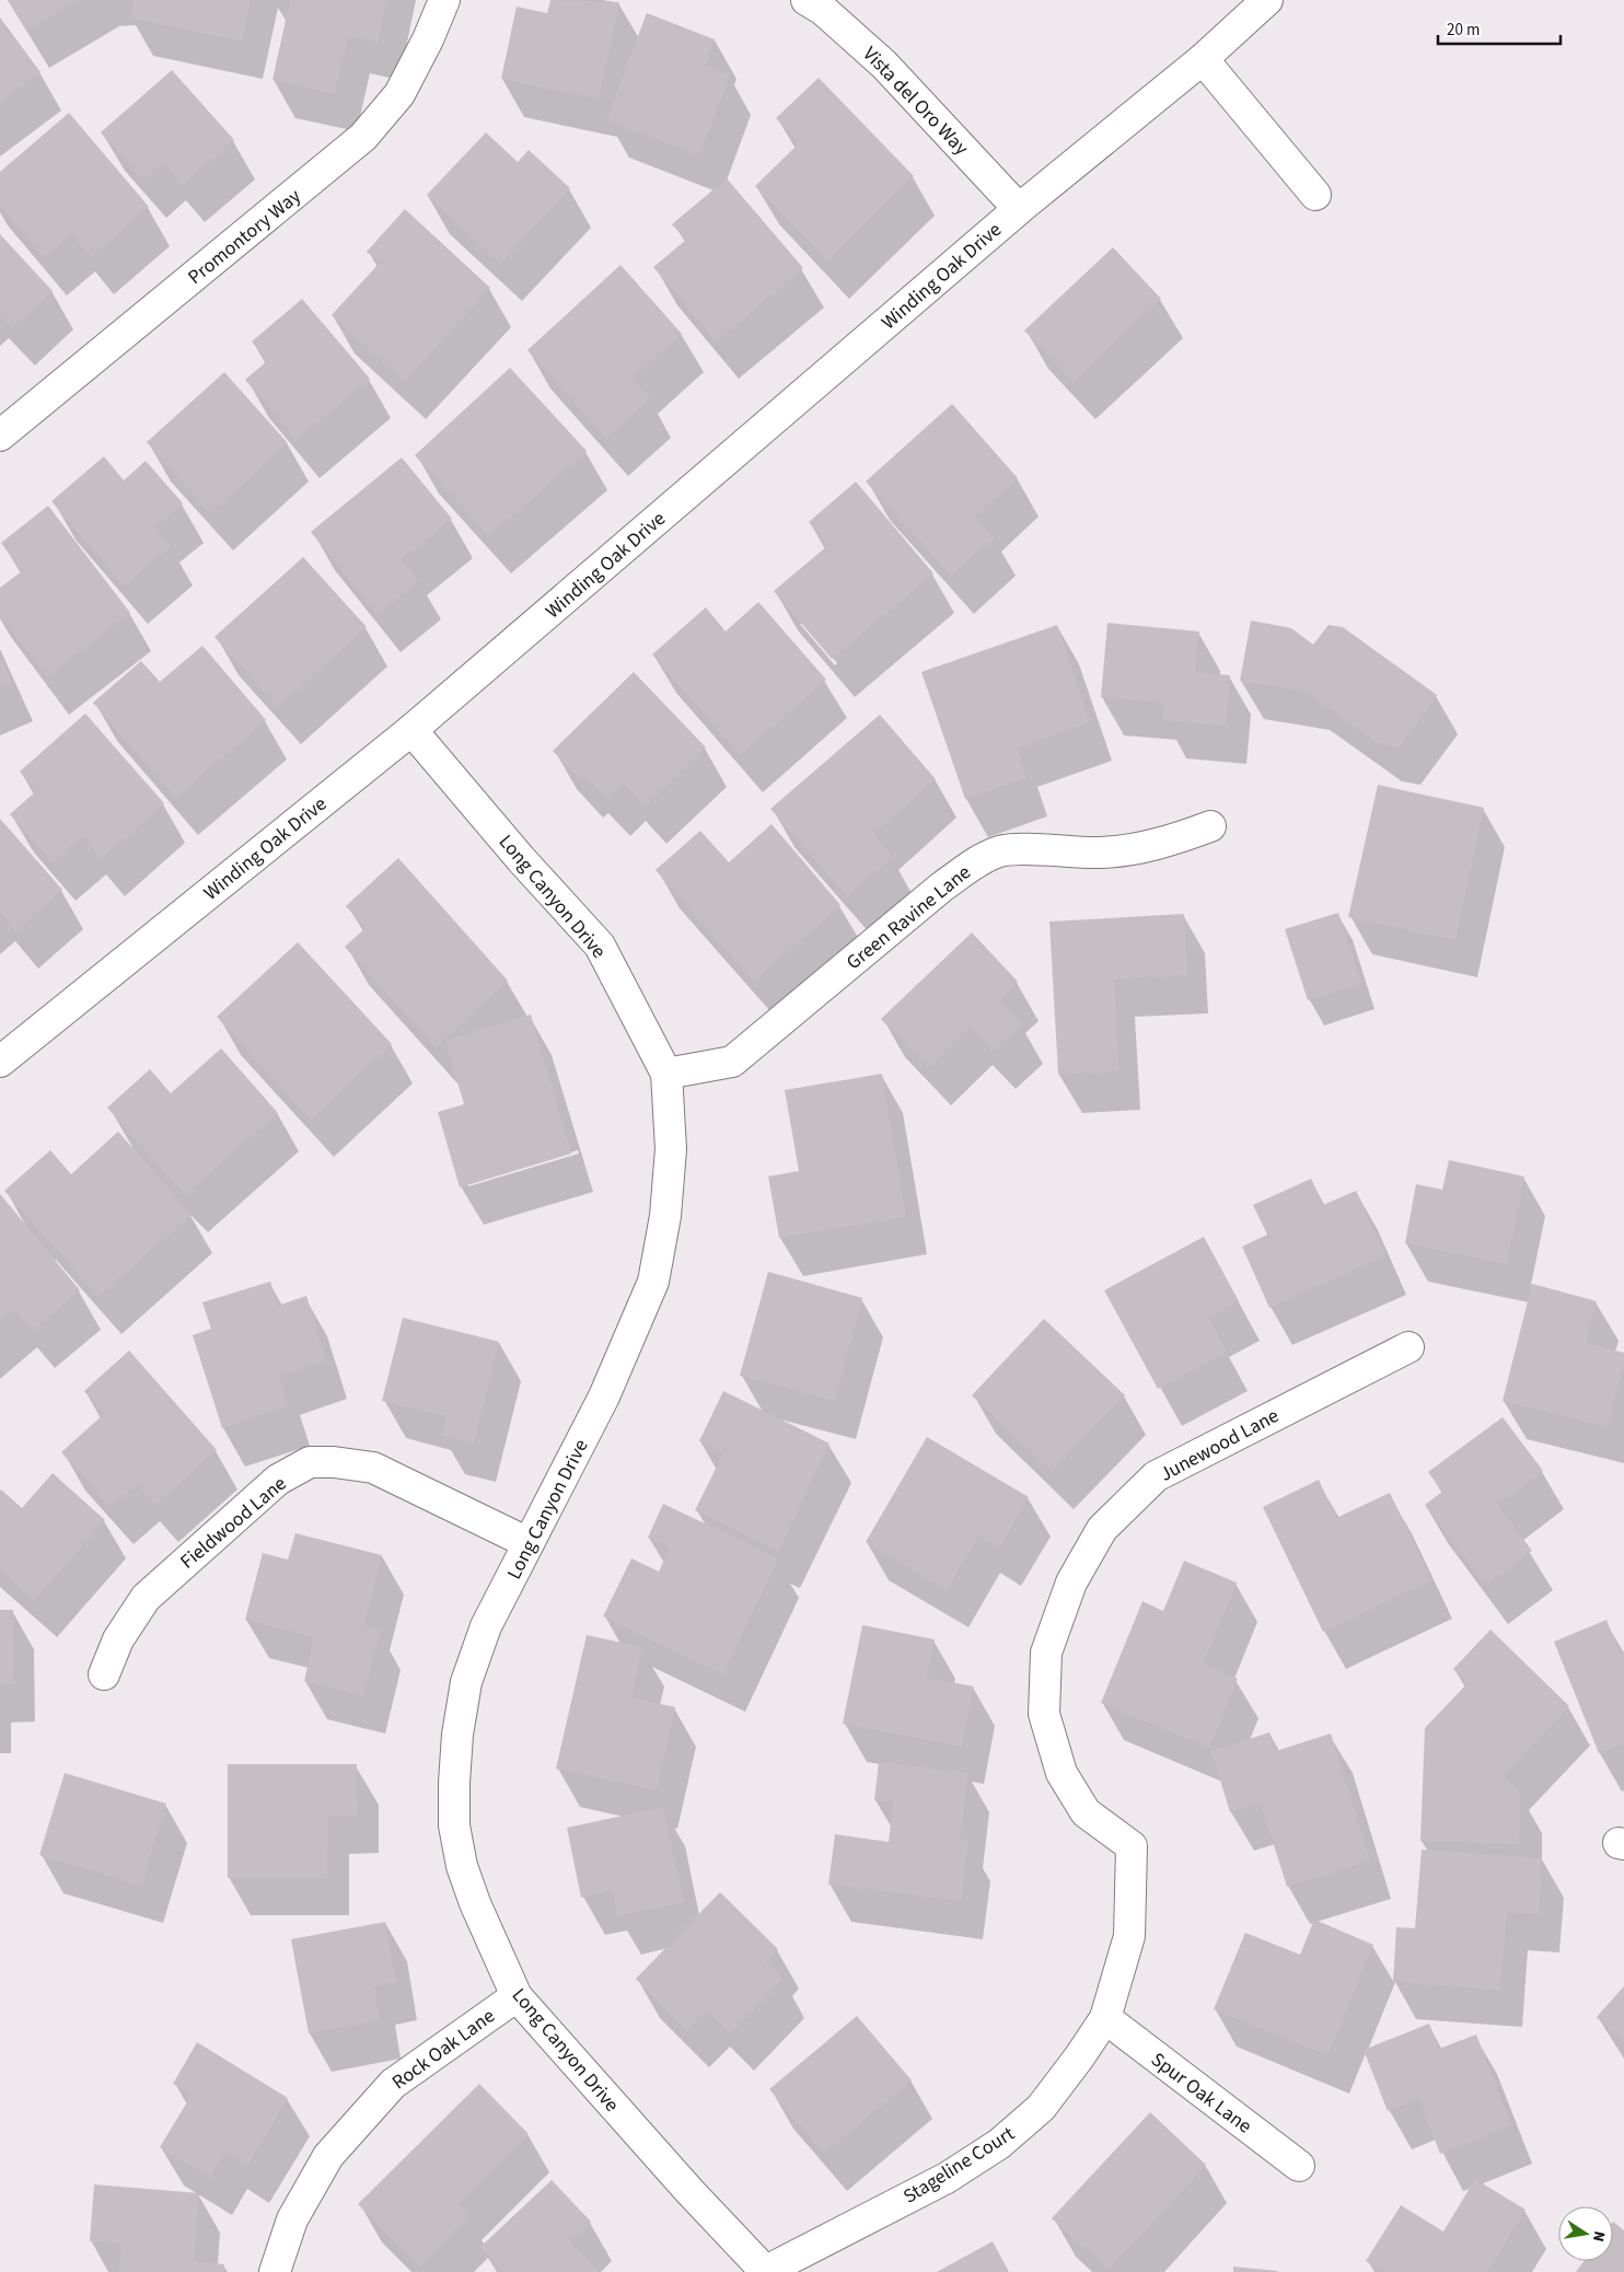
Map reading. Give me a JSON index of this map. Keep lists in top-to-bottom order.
{
  "streets": {
    "street": [
      "Vista del Oro Way",
      "Promontory Way",
      "Winding Oak Drive",
      "Long Canyon Drive",
      "Green Ravine Lane",
      "Junewood Lane",
      "Fieldwood Lane",
      "Rock Oak Lane",
      "Spur Oak Lane",
      "Stageline Court"
    ]
  },
  "crossings": [
    ["Vista del Oro Way", "Winding Oak Drive"],
    ["Winding Oak Drive", "Long Canyon Drive"],
    ["Long Canyon Drive", "Green Ravine Lane"],
    ["Long Canyon Drive", "Fieldwood Lane"],
    ["Long Canyon Drive", "Rock Oak Lane"],
    ["Long Canyon Drive", "Stageline Court"],
    ["Junewood Lane", "Stageline Court"],
    ["Spur Oak Lane", "Stageline Court"]
  ],
  "scale_bar": "20 m",
  "north": "right"
}
